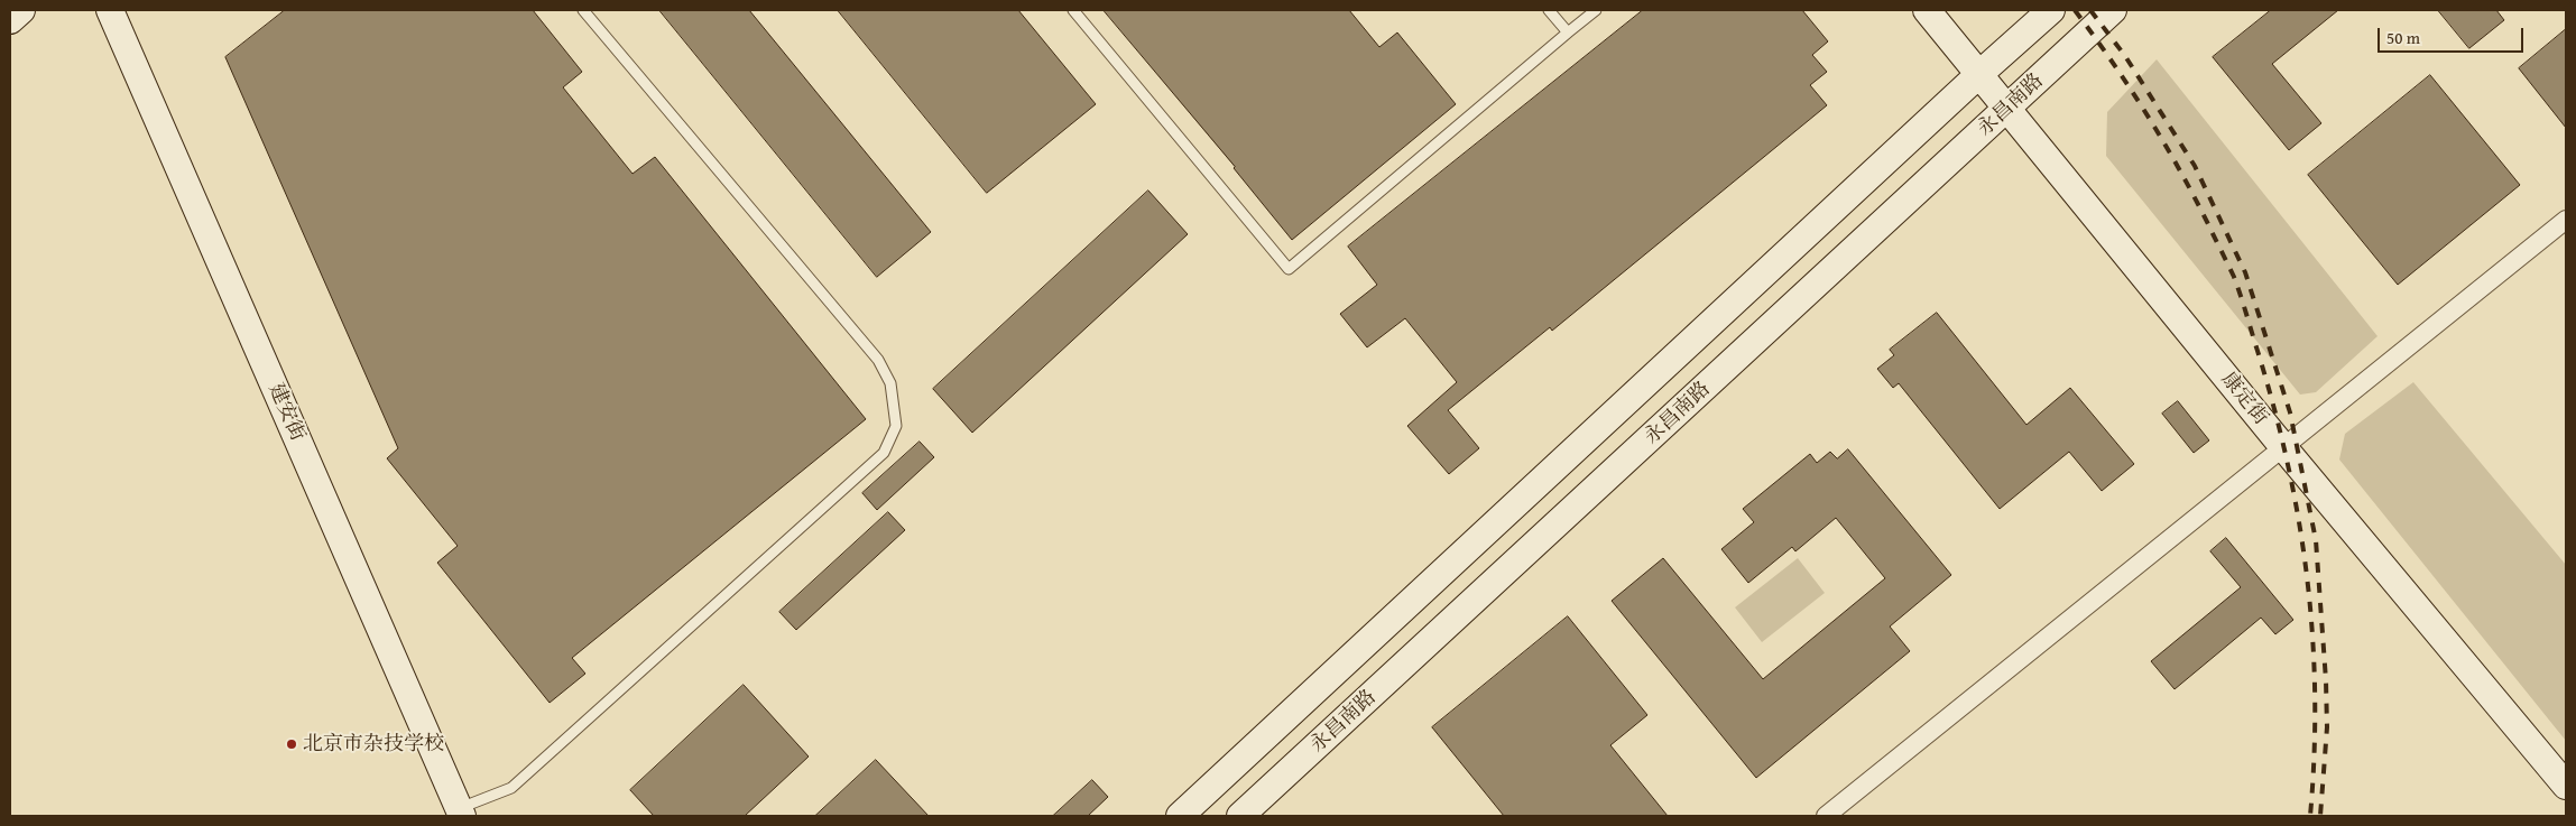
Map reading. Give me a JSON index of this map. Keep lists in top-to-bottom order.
{
  "streets": {
    "street": ["永昌南路", "康定街", "建安街"]
  },
  "crossings": [
    ["永昌南路", "康定街"]
  ],
  "places": ["北京市杂技学校"],
  "scale_bar": "50 m"
}
